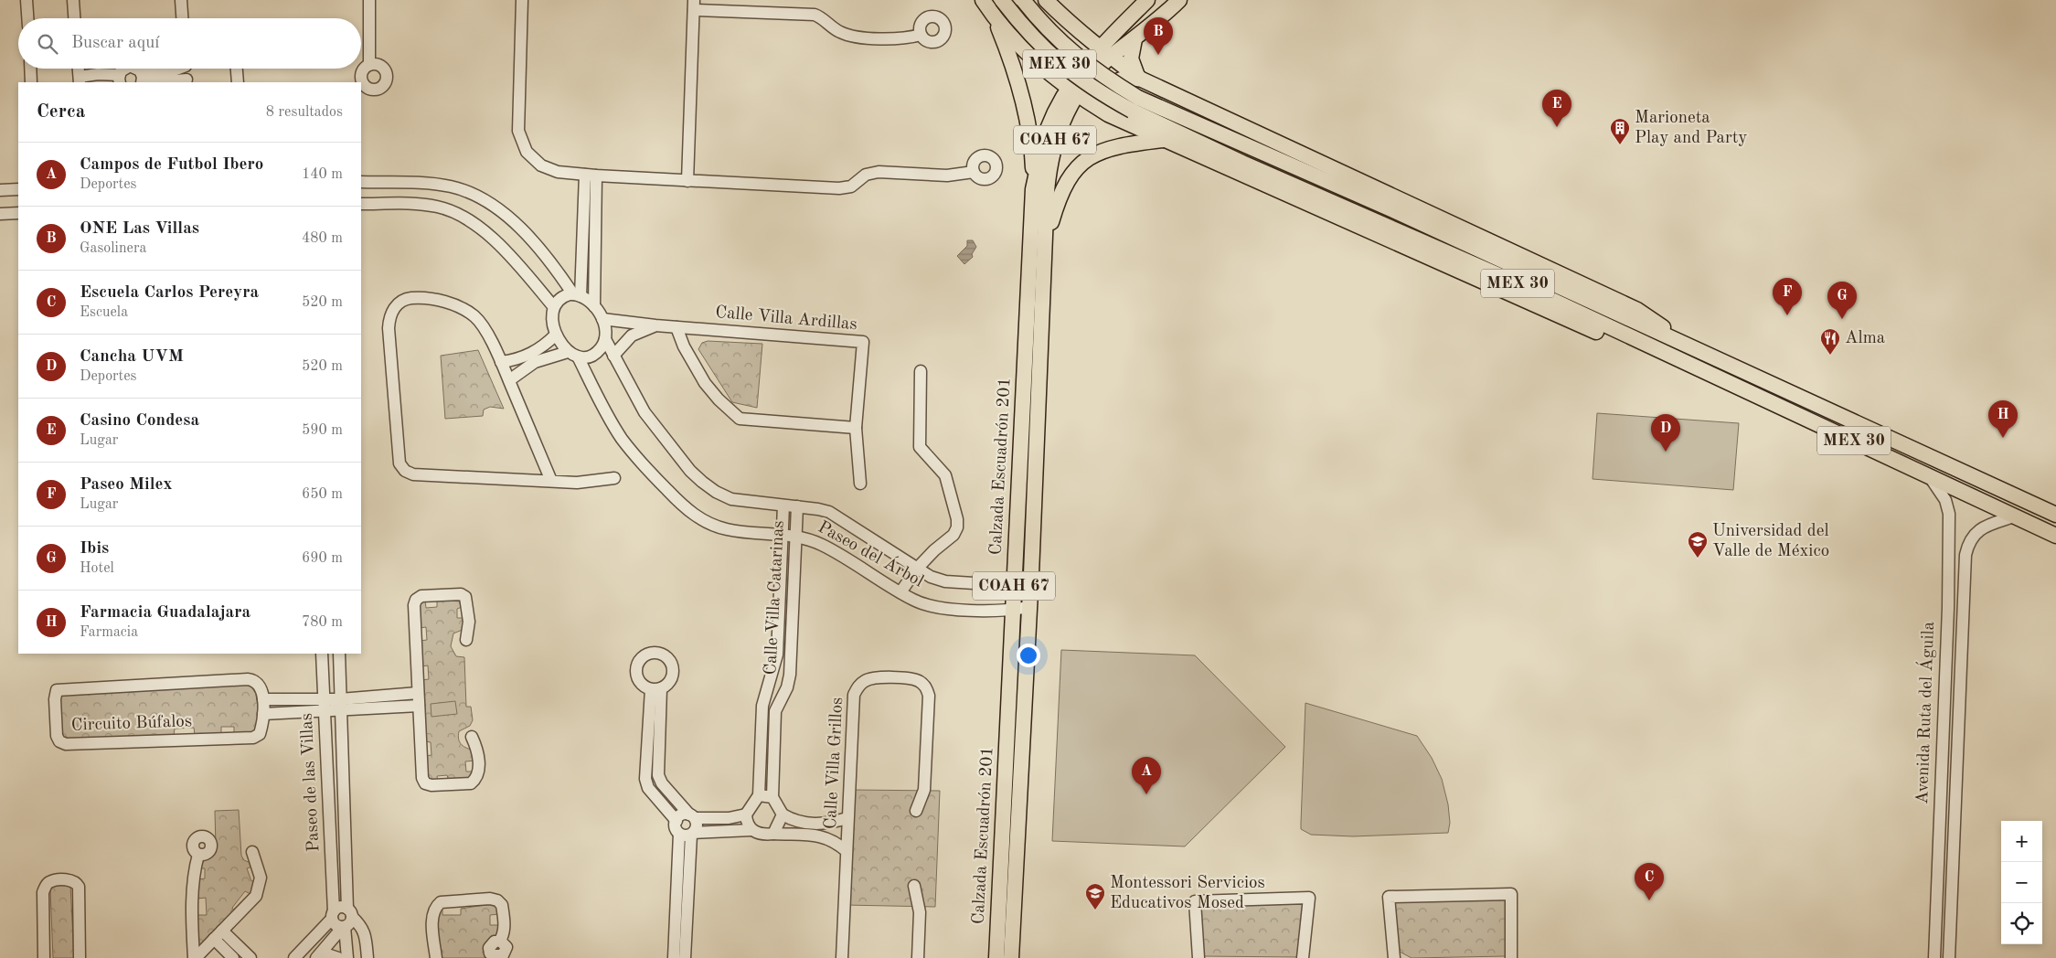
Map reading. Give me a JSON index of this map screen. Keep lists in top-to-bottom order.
{
  "streets": {
    "main road": ["MEX 30", "COAH 67", "Calzada Escuadrón 201"],
    "street": [
      "Calle Villa Ardillas",
      "Paseo del Árbol",
      "Calle Villa Catarinas",
      "Avenida Ruta del Águila",
      "Circuito Búfalos",
      "Calle Villa Grillos",
      "Paseo de las Villas"
    ]
  },
  "crossings": [
    ["MEX 30", "Avenida Ruta del Águila"],
    ["COAH 67", "Calzada Escuadrón 201"],
    ["Calle Villa Ardillas", "Paseo del Árbol"],
    ["Calzada Escuadrón 201", "Paseo del Árbol"],
    ["Paseo del Árbol", "Calle Villa Catarinas"]
  ],
  "places": {
    "building": ["Marioneta Play and Party"],
    "restaurant": ["Alma"],
    "school or university": ["Universidad del Valle de México", "Montessori Servicios Educativos Mosed"]
  },
  "page": {
    "pins": [
      "B",
      "E",
      "F",
      "G",
      "H",
      "D",
      "A",
      "C"
    ],
    "search": "Buscar aquí",
    "heading": ["Cerca", "8 resultados"],
    "list": [
      {
        "mark": "A",
        "name": "Campos de Futbol Ibero",
        "note": "Deportes",
        "value": "140 m"
      },
      {
        "mark": "B",
        "name": "ONE Las Villas",
        "note": "Gasolinera",
        "value": "480 m"
      },
      {
        "mark": "C",
        "name": "Escuela Carlos Pereyra",
        "note": "Escuela",
        "value": "520 m"
      },
      {
        "mark": "D",
        "name": "Cancha UVM",
        "note": "Deportes",
        "value": "520 m"
      },
      {
        "mark": "E",
        "name": "Casino Condesa",
        "note": "Lugar",
        "value": "590 m"
      },
      {
        "mark": "F",
        "name": "Paseo Milex",
        "note": "Lugar",
        "value": "650 m"
      },
      {
        "mark": "G",
        "name": "Ibis",
        "note": "Hotel",
        "value": "690 m"
      },
      {
        "mark": "H",
        "name": "Farmacia Guadalajara",
        "note": "Farmacia",
        "value": "780 m"
      }
    ],
    "map_buttons": ["+", "−"]
  }
}
